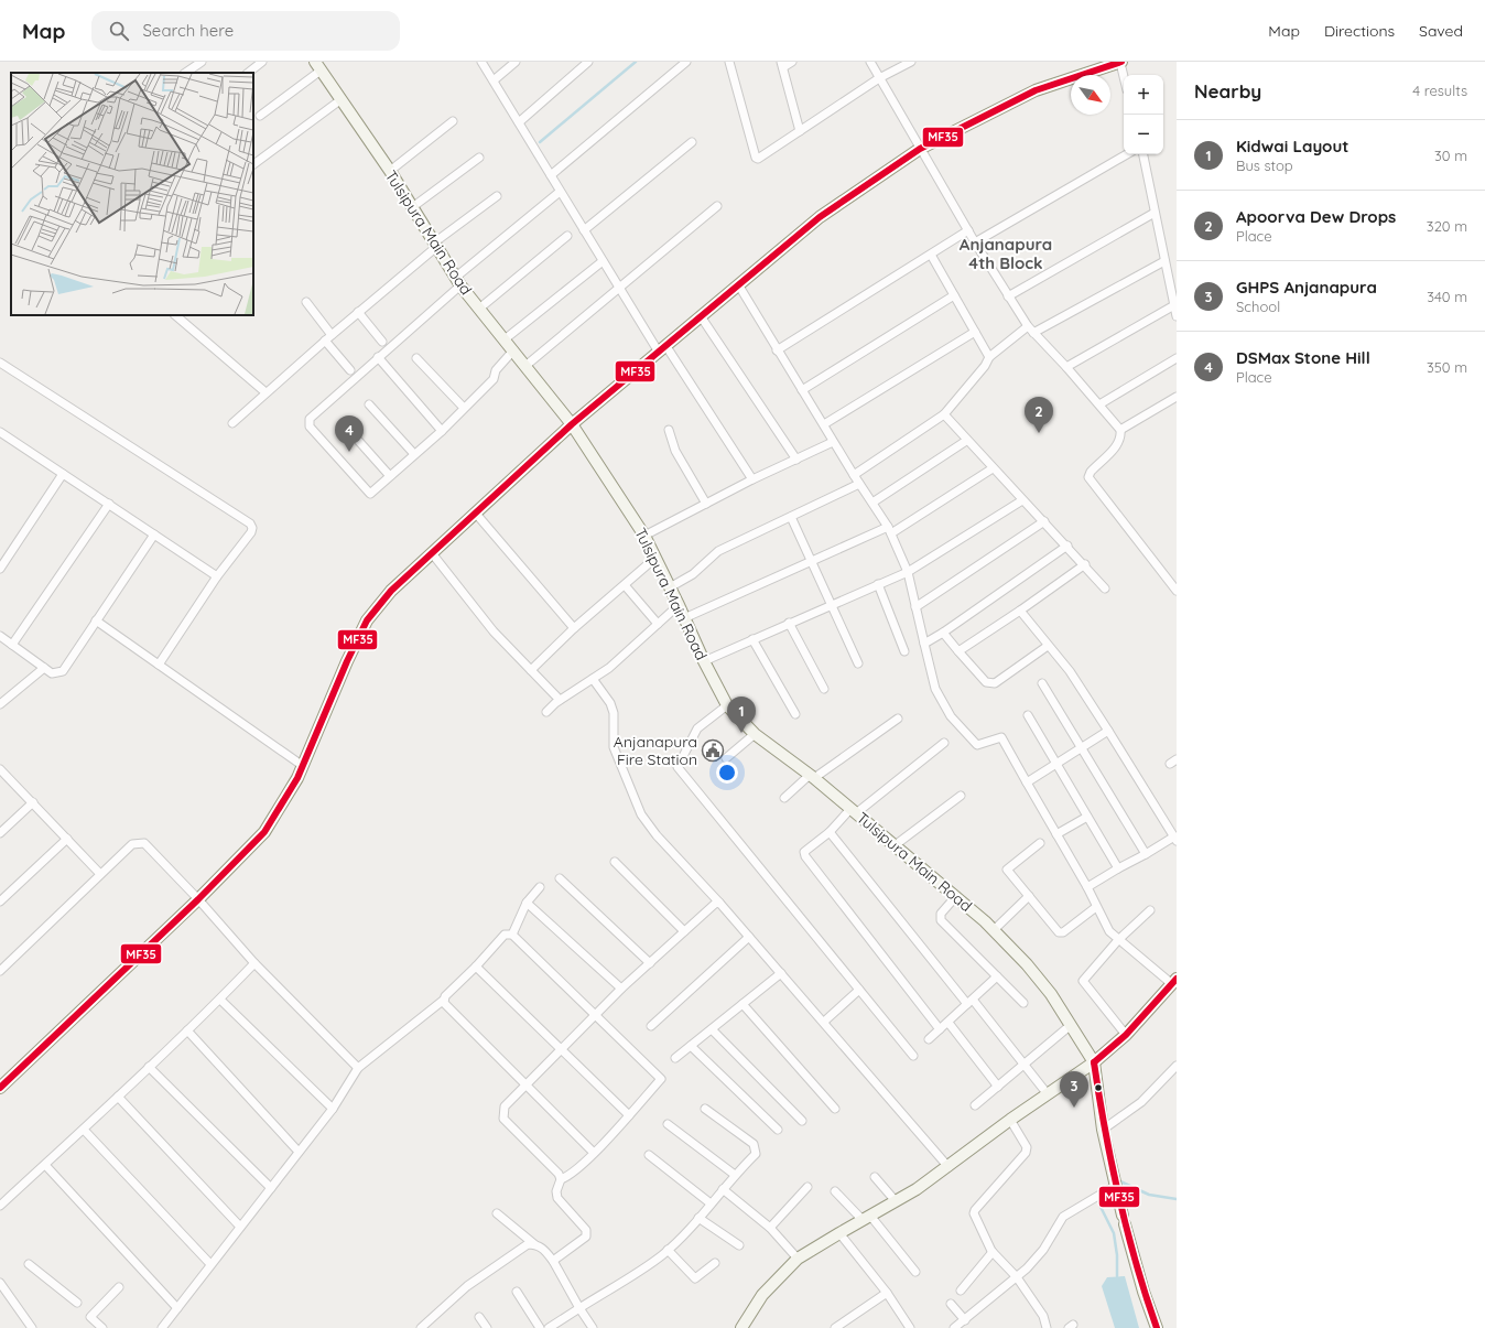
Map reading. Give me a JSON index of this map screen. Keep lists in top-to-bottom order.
{
  "streets": {
    "street": ["Tulsipura Main Road"]
  },
  "districts": ["Anjanapura 4th Block"],
  "places": {
    "public building": ["Anjanapura Fire Station"]
  },
  "lines": ["transit line MF35"],
  "north": "bottom right",
  "page": {
    "header": "Map",
    "search": "Search here",
    "nav": ["Map", "Directions", "Saved"],
    "heading": ["Nearby", "4 results"],
    "map_buttons": ["+", "−"],
    "list": [
      {
        "mark": "1",
        "name": "Kidwai Layout",
        "note": "Bus stop",
        "value": "30 m"
      },
      {
        "mark": "2",
        "name": "Apoorva Dew Drops",
        "note": "Place",
        "value": "320 m"
      },
      {
        "mark": "3",
        "name": "GHPS Anjanapura",
        "note": "School",
        "value": "340 m"
      },
      {
        "mark": "4",
        "name": "DSMax Stone Hill",
        "note": "Place",
        "value": "350 m"
      }
    ],
    "pins": [
      "2",
      "4",
      "1",
      "3"
    ]
  }
}
